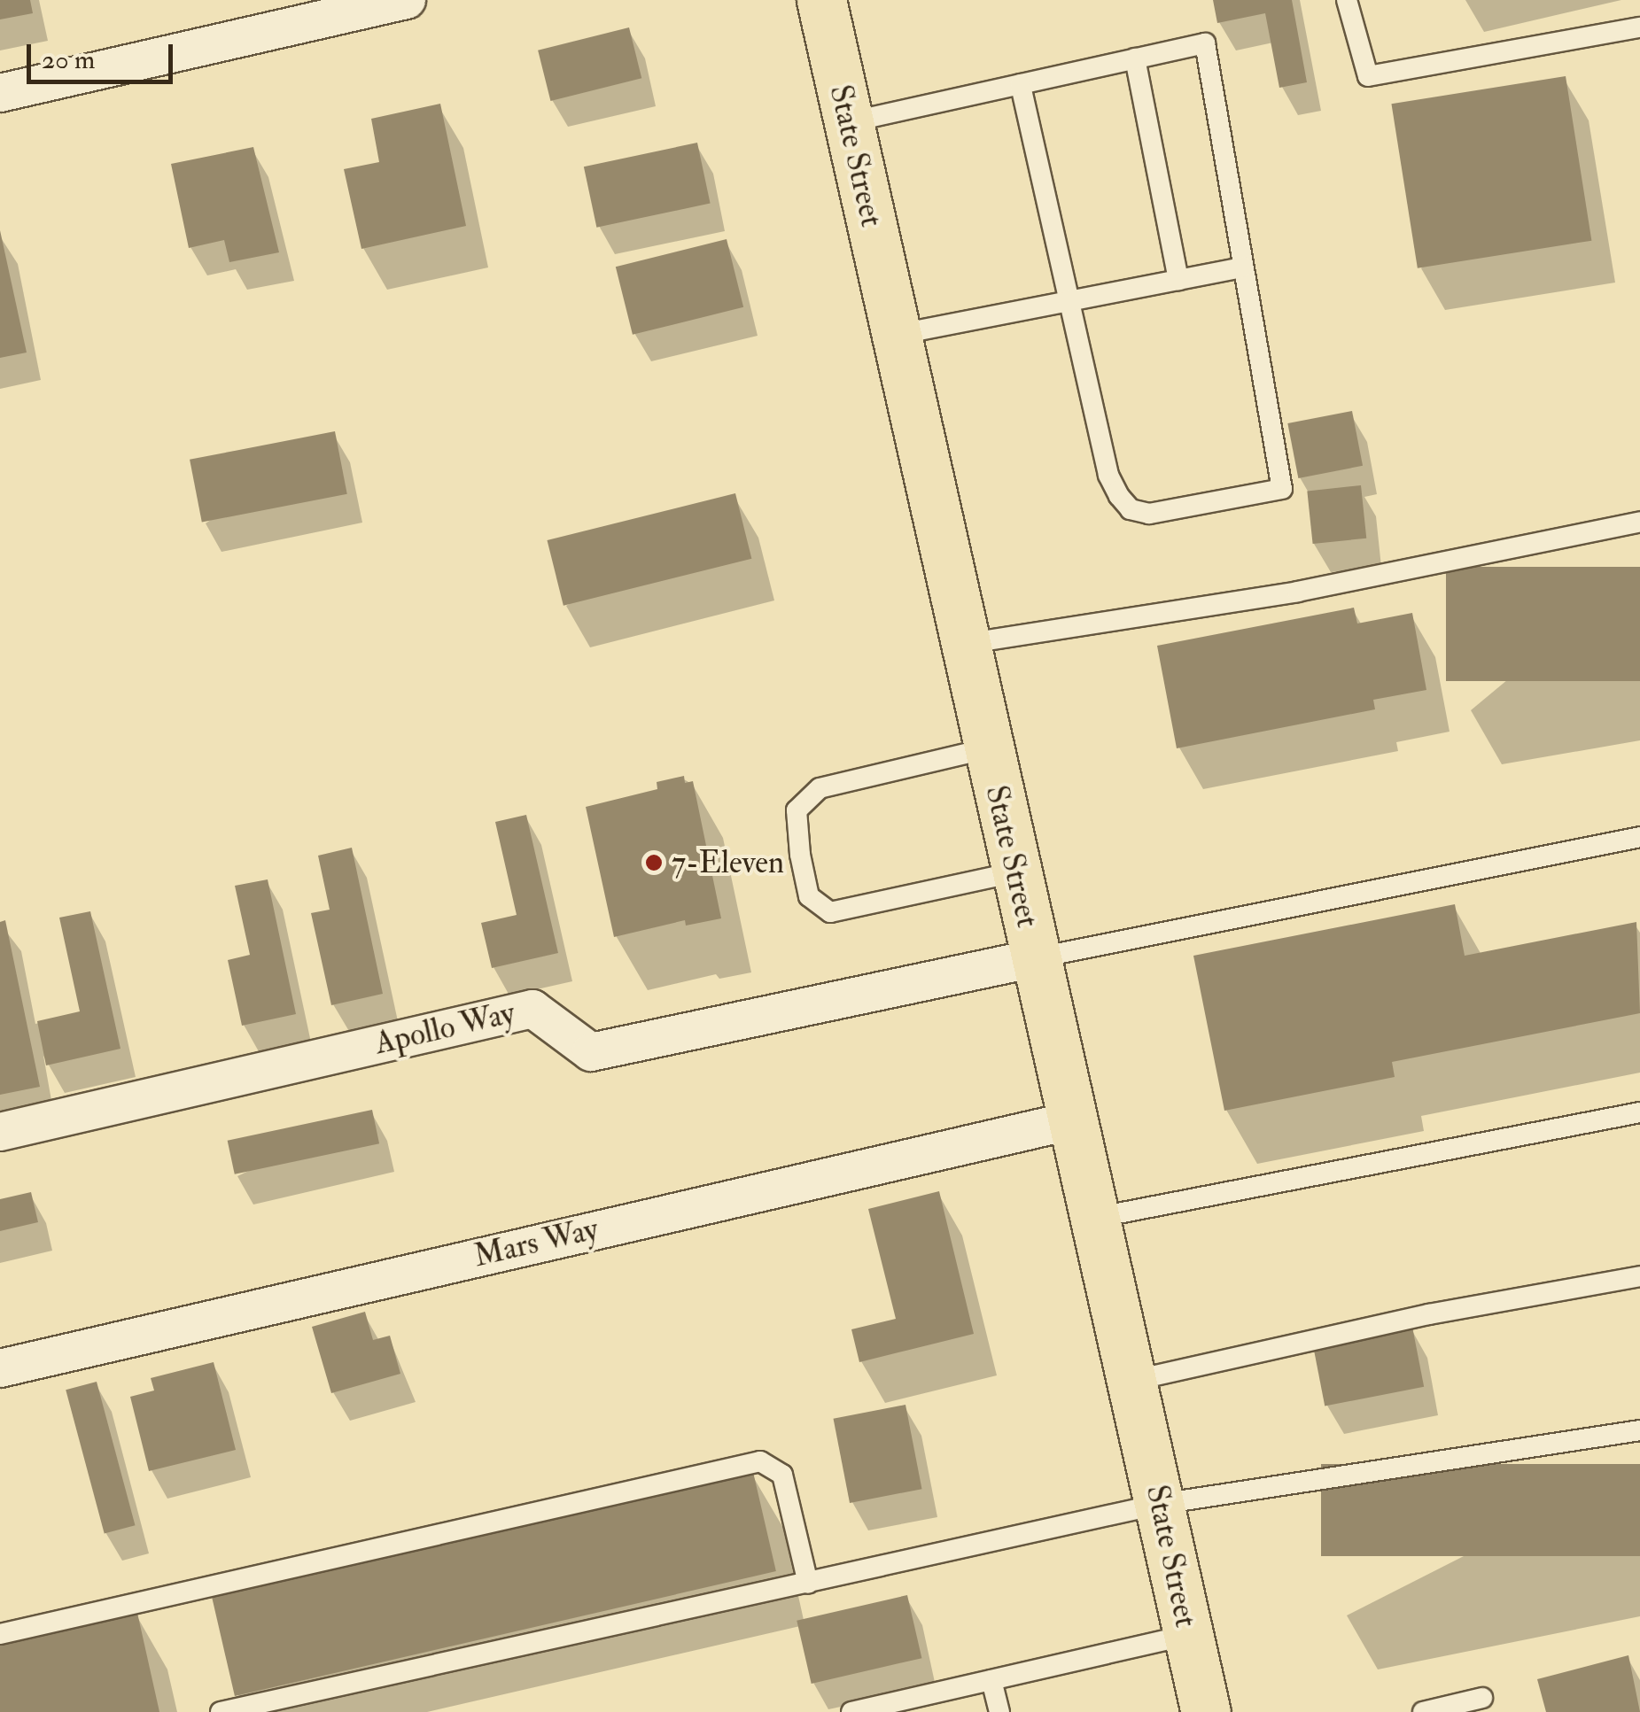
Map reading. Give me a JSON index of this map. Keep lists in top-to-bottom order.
{
  "streets": {
    "main road": ["State Street"],
    "street": ["Apollo Way", "Mars Way"]
  },
  "crossings": [
    ["State Street", "Apollo Way"],
    ["State Street", "Mars Way"]
  ],
  "places": ["7-Eleven"],
  "scale_bar": "20 m"
}
